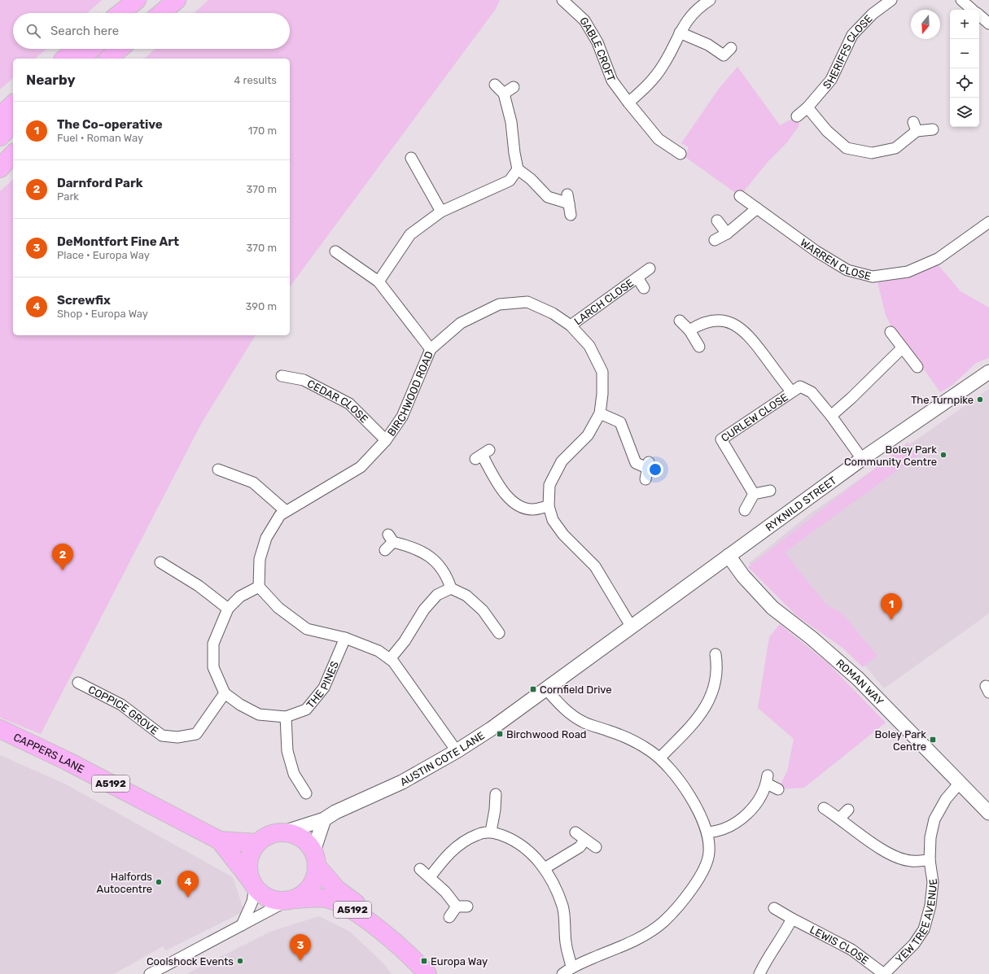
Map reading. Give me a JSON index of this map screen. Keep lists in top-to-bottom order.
{
  "streets": {
    "highway": ["CAPPERS LANE", "A5192"],
    "street": [
      "GABLE CROFT",
      "SHERIFFS CLOSE",
      "WARREN CLOSE",
      "LARCH CLOSE",
      "BIRCHWOOD ROAD",
      "CEDAR CLOSE",
      "CURLEW CLOSE",
      "RYKNILD STREET",
      "ROMAN WAY",
      "THE PINES",
      "COPPICE GROVE",
      "AUSTIN COTE LANE",
      "YEW TREE AVENUE",
      "LEWIS CLOSE"
    ]
  },
  "crossings": [
    ["LARCH CLOSE", "BIRCHWOOD ROAD"],
    ["BIRCHWOOD ROAD", "CEDAR CLOSE"],
    ["BIRCHWOOD ROAD", "RYKNILD STREET"],
    ["BIRCHWOOD ROAD", "THE PINES"],
    ["BIRCHWOOD ROAD", "AUSTIN COTE LANE"],
    ["CURLEW CLOSE", "RYKNILD STREET"],
    ["RYKNILD STREET", "ROMAN WAY"],
    ["RYKNILD STREET", "AUSTIN COTE LANE"],
    ["ROMAN WAY", "YEW TREE AVENUE"],
    ["THE PINES", "COPPICE GROVE"],
    ["CAPPERS LANE", "AUSTIN COTE LANE"],
    ["CAPPERS LANE", "A5192"],
    ["AUSTIN COTE LANE", "A5192"],
    ["YEW TREE AVENUE", "LEWIS CLOSE"]
  ],
  "places": {
    "other": [
      "The Turnpike",
      "Boley Park Community Centre",
      "Halfords Autocentre",
      "Coolshock Events"
    ],
    "transit": [
      "Cornfield Drive",
      "Birchwood Road",
      "Boley Park Centre",
      "Europa Way"
    ]
  },
  "north": "bottom",
  "page": {
    "map_buttons": ["+", "−"],
    "search": "Search here",
    "heading": ["Nearby", "4 results"],
    "list": [
      {
        "mark": "1",
        "name": "The Co-operative",
        "note": "Fuel · Roman Way",
        "value": "170 m"
      },
      {
        "mark": "2",
        "name": "Darnford Park",
        "note": "Park",
        "value": "370 m"
      },
      {
        "mark": "3",
        "name": "DeMontfort Fine Art",
        "note": "Place · Europa Way",
        "value": "370 m"
      },
      {
        "mark": "4",
        "name": "Screwfix",
        "note": "Shop · Europa Way",
        "value": "390 m"
      }
    ],
    "pins": [
      "2",
      "1",
      "4",
      "3"
    ]
  }
}
